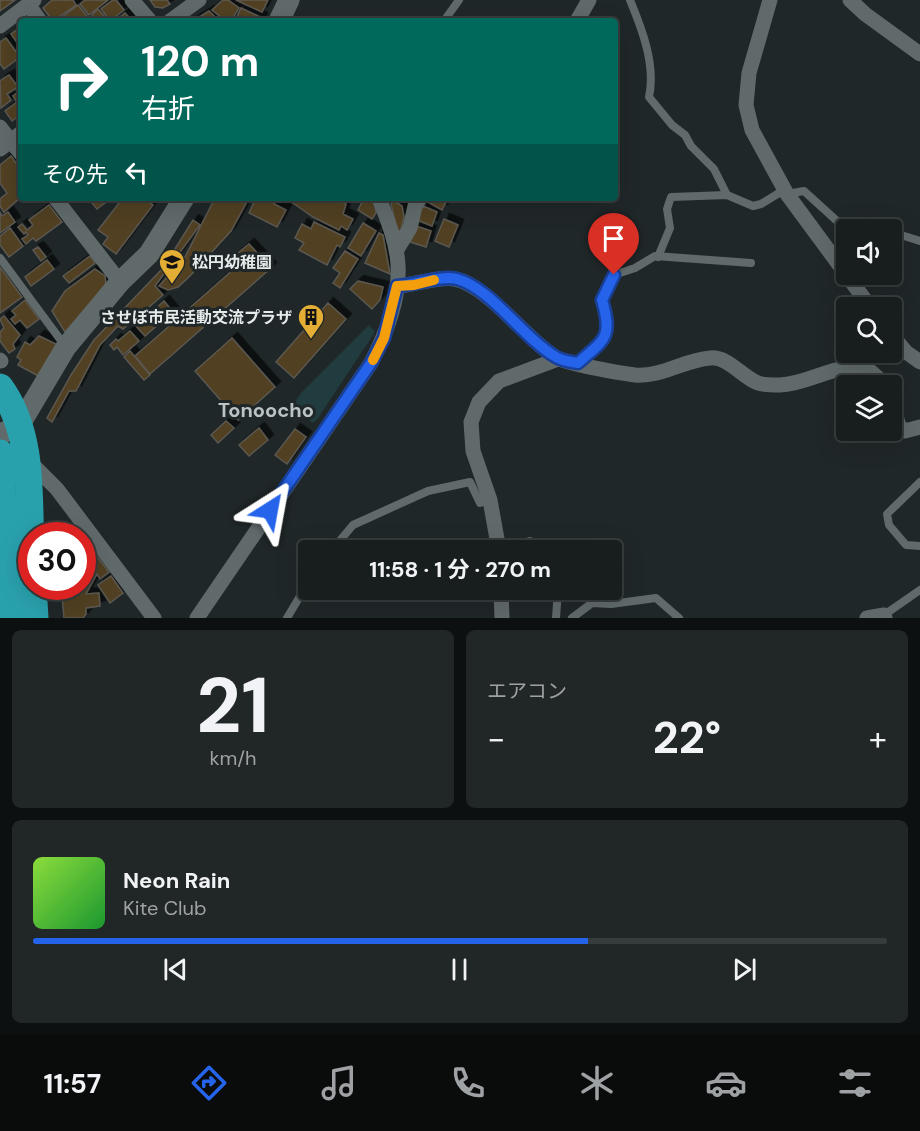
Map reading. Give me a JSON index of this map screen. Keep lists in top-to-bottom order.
{
  "districts": ["Tonoocho"],
  "places": {
    "school or university": ["松円幼稚園"],
    "building": ["させぼ市民活動交流プラザ"]
  },
  "page": {
    "turn": ["120 m", "右折"],
    "then": "その先",
    "limit": "30",
    "trip": "11:58 · 1 分 · 270 m",
    "tile": [
      ["21", "km/h"],
      "エアコン"
    ],
    "heat": ["−", "22°", "+"],
    "song": ["Neon Rain", "Kite Club"],
    "tabs": "11:57"
  }
}
